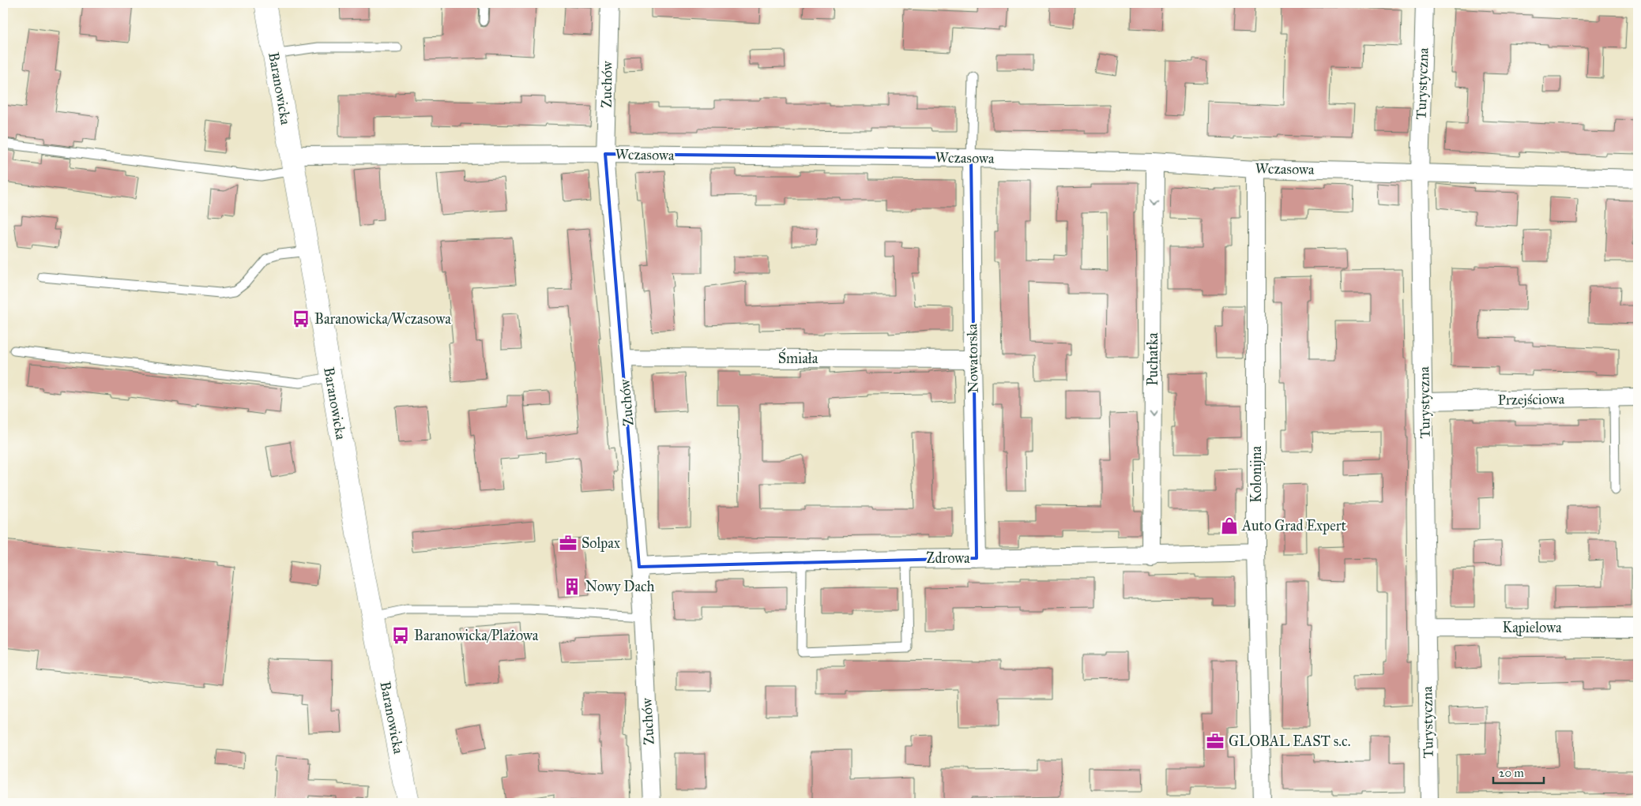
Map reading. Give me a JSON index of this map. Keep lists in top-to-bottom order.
{
  "streets": {
    "street": [
      "Turystyczna",
      "Zuchów",
      "Baranowicka",
      "Wczasowa",
      "Śmiała",
      "Nowatorska",
      "Puchatka",
      "Przejściowa",
      "Kolonijna",
      "Zdrowa",
      "Kąpielowa"
    ]
  },
  "crossings": [
    ["Turystyczna", "Wczasowa"],
    ["Turystyczna", "Przejściowa"],
    ["Turystyczna", "Kąpielowa"],
    ["Zuchów", "Wczasowa"],
    ["Zuchów", "Śmiała"],
    ["Zuchów", "Zdrowa"],
    ["Baranowicka", "Wczasowa"],
    ["Wczasowa", "Nowatorska"],
    ["Wczasowa", "Puchatka"],
    ["Wczasowa", "Kolonijna"],
    ["Śmiała", "Nowatorska"],
    ["Nowatorska", "Zdrowa"],
    ["Puchatka", "Zdrowa"],
    ["Kolonijna", "Zdrowa"]
  ],
  "one_way": ["Puchatka"],
  "places": {
    "bus stop": ["Baranowicka/Wczasowa", "Baranowicka/Plażowa"],
    "shop": ["Auto Grad Expert"],
    "office": ["Solpax", "GLOBAL EAST s.c."],
    "building": ["Nowy Dach"]
  },
  "scale_bar": "20 m"
}
